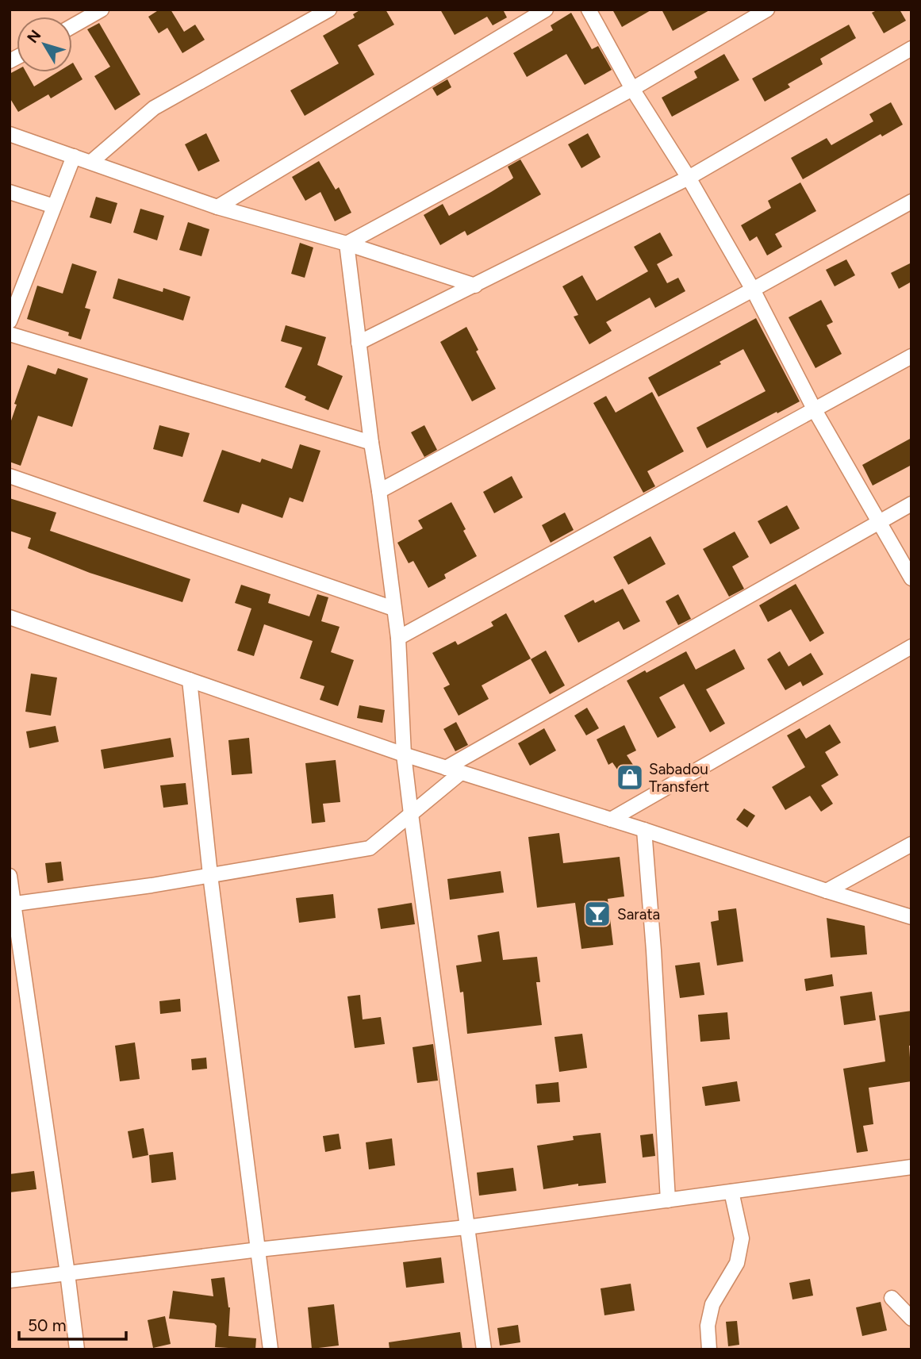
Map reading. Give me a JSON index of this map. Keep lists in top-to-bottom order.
{
  "places": {
    "shop": ["Sabadou Transfert"],
    "bar": ["Sarata"]
  },
  "scale_bar": "50 m",
  "north": "top left"
}
